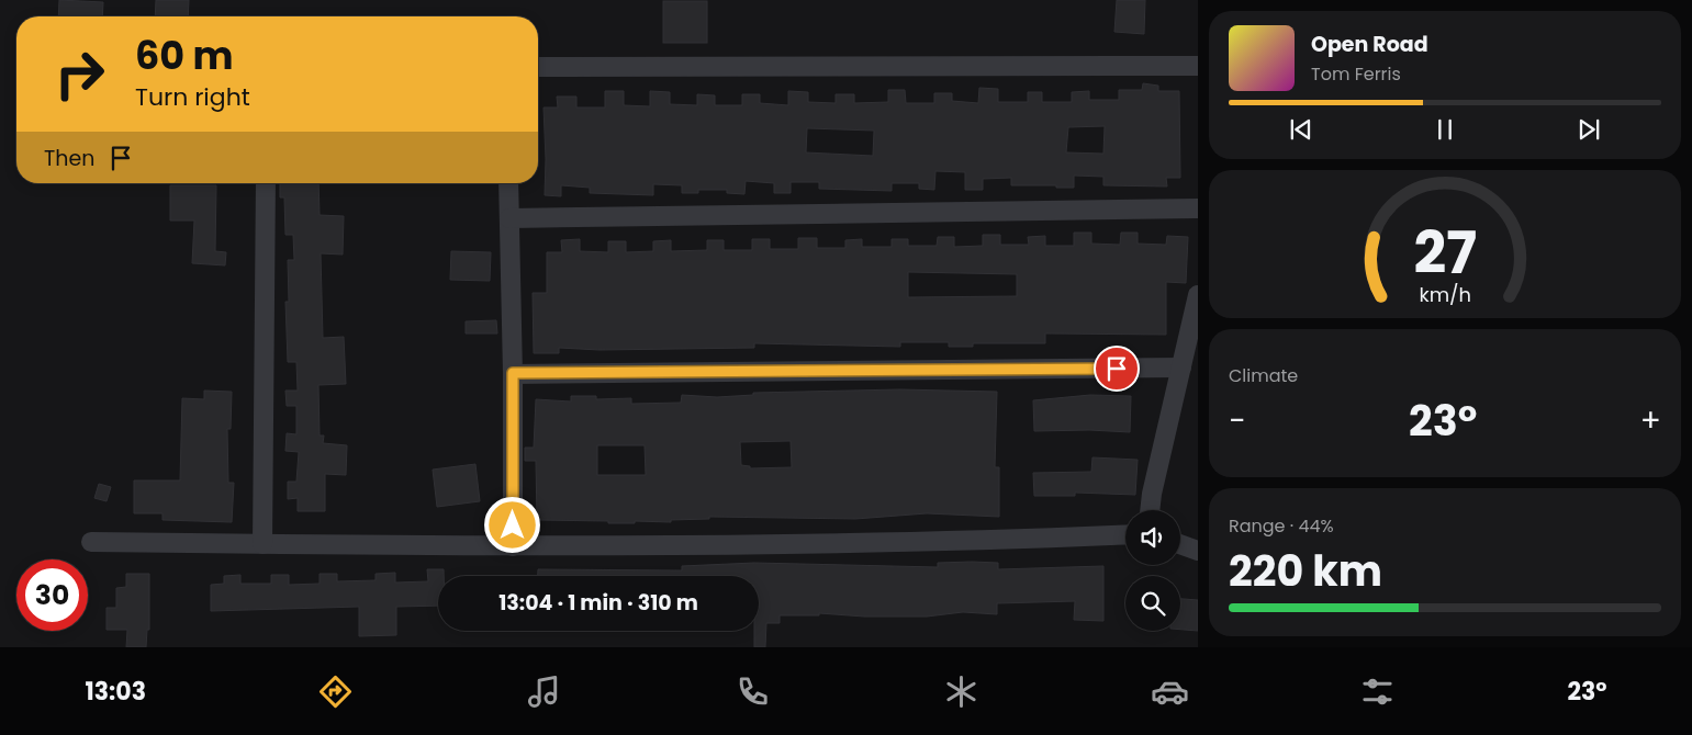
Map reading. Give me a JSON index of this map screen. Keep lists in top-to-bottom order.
{
  "page": {
    "turn": ["60 m", "Turn right"],
    "song": ["Open Road", "Tom Ferris"],
    "then": "Then",
    "tile": [
      "Climate",
      ["Range · 44%", "220 km"]
    ],
    "heat": ["−", "23°", "+"],
    "limit": "30",
    "trip": "13:04 · 1 min · 310 m",
    "tabs": ["13:03", "23°"],
    "gauge": ["27", "km/h"]
  }
}
